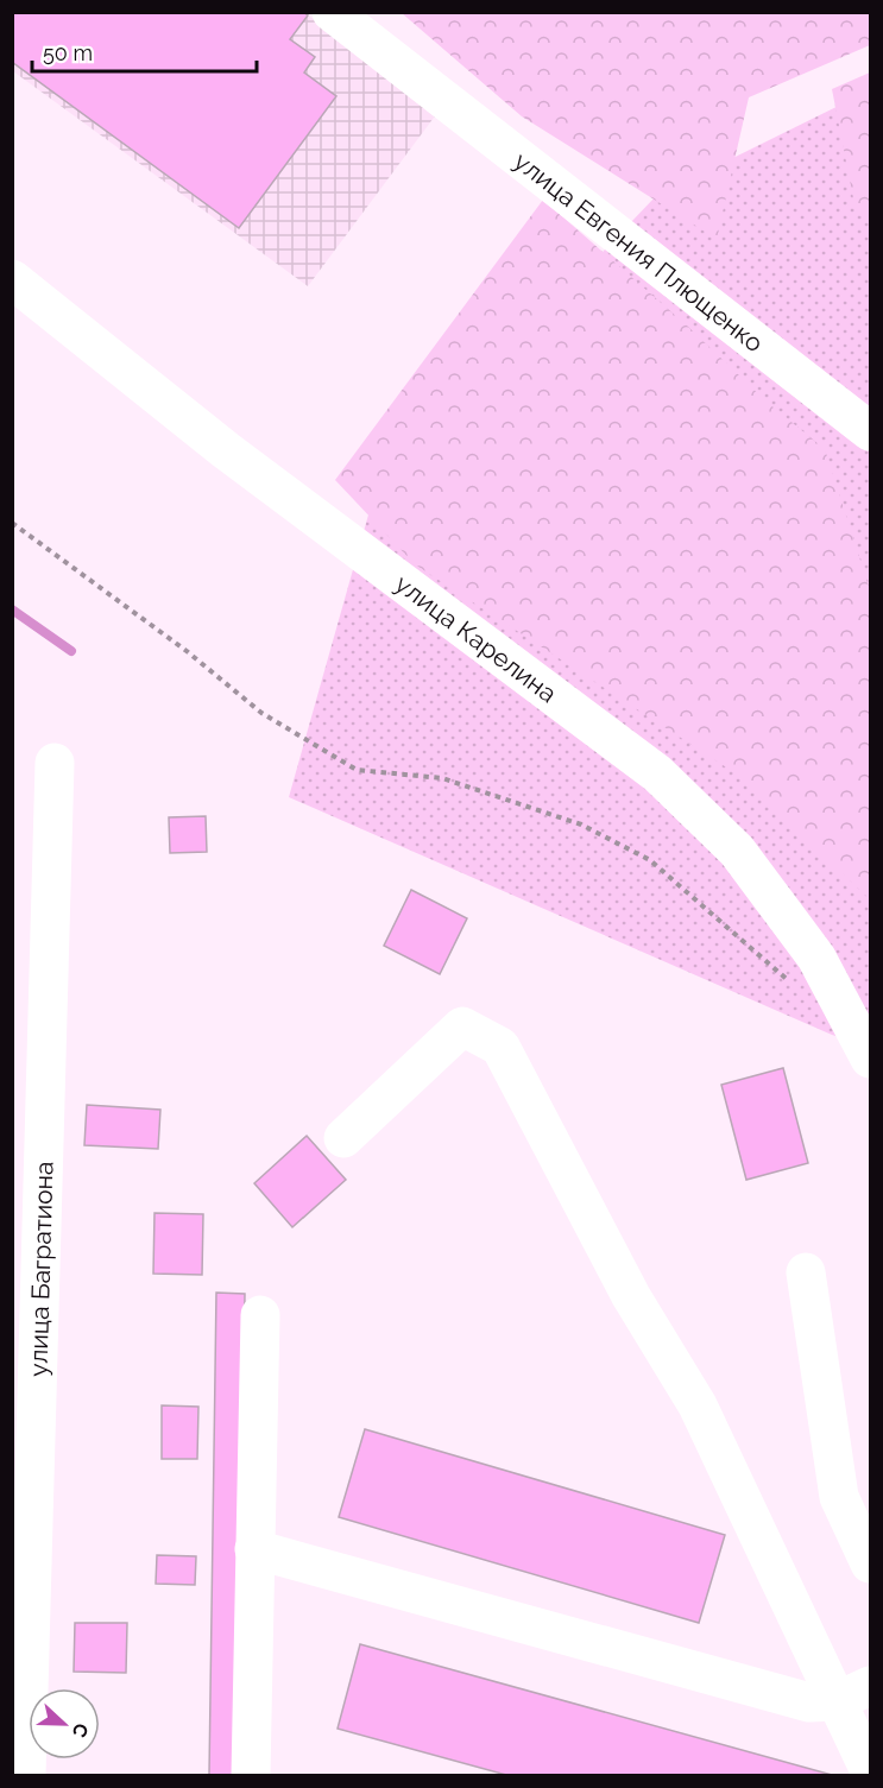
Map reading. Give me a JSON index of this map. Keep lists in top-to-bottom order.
{
  "streets": {
    "street": ["улица Евгения Плющенко", "улица Карелина", "улица Багратиона"]
  },
  "scale_bar": "50 m",
  "north": "right"
}
